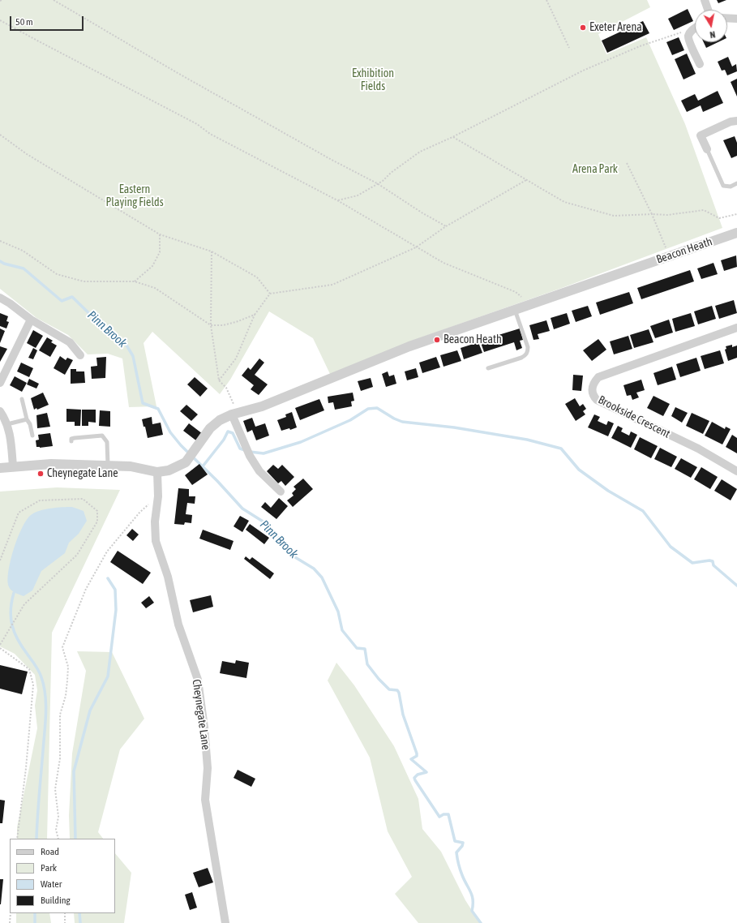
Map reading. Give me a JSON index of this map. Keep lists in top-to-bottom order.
{
  "streets": {
    "street": ["Beacon Heath", "Brookside Crescent", "Cheynegate Lane"]
  },
  "crossings": [
    ["Beacon Heath", "Cheynegate Lane"]
  ],
  "water": ["Pinn Brook"],
  "parks": ["Exhibition Fields", "Arena Park", "Eastern Playing Fields"],
  "places": ["Exeter Arena", "Beacon Heath", "Cheynegate Lane"],
  "legend": [
    "Road",
    "Park",
    "Water",
    "Building"
  ],
  "scale_bar": "50 m",
  "north": "bottom"
}
